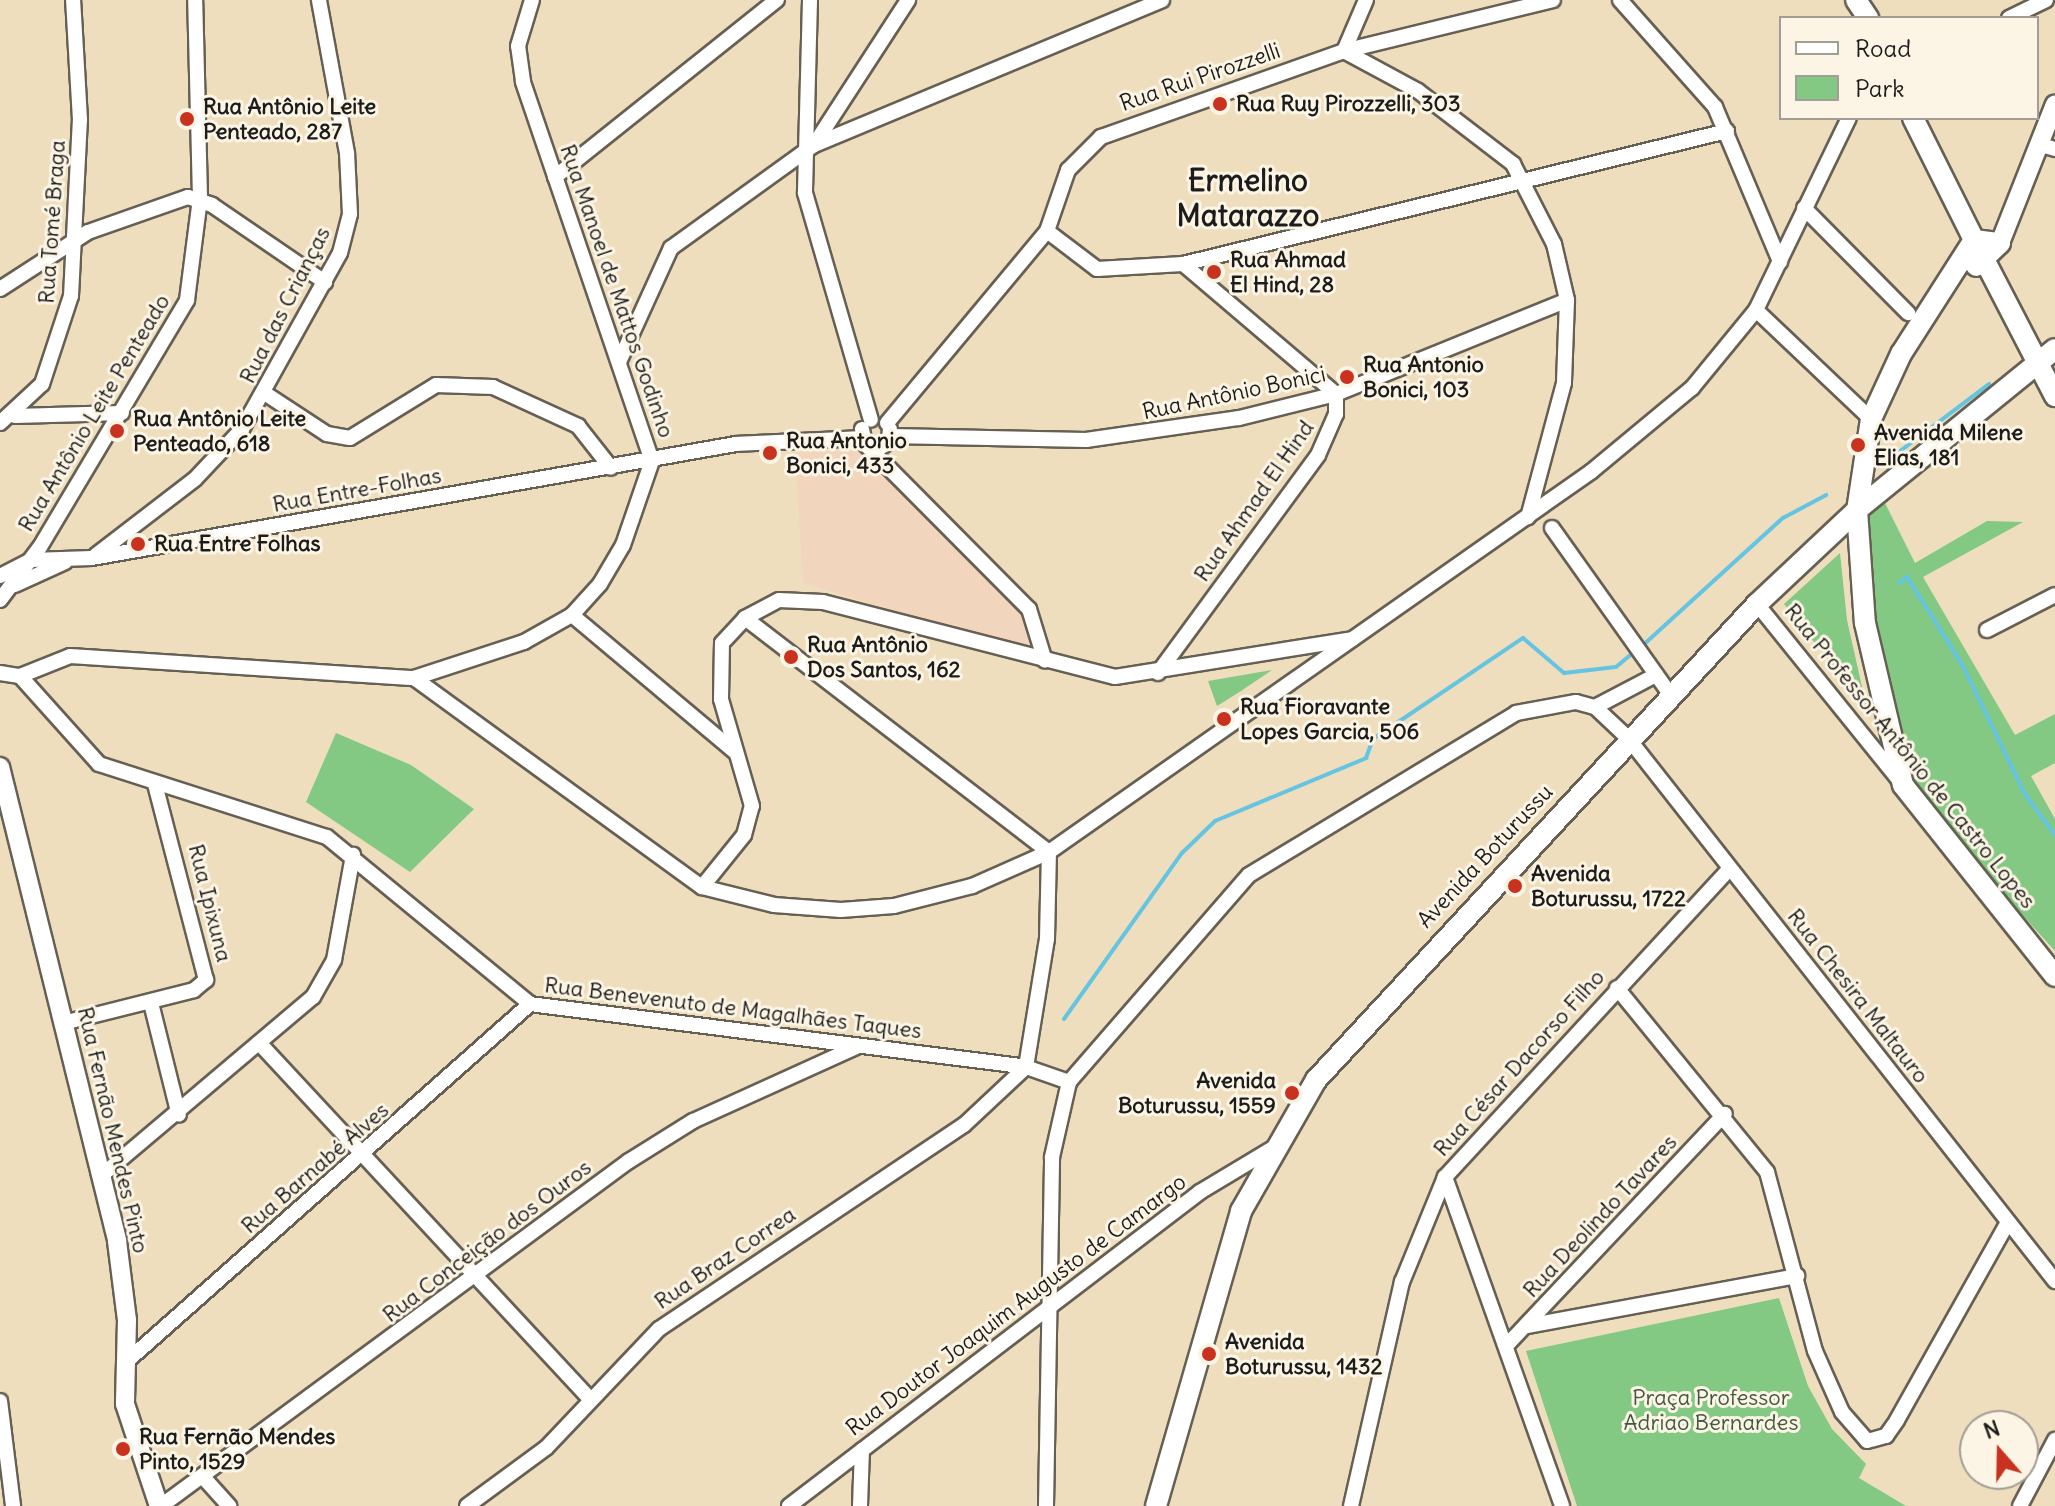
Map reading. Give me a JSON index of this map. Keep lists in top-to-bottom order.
{
  "streets": {
    "main road": ["Rua Professor Antônio de Castro Lopes", "Avenida Boturussu"],
    "street": [
      "Rua Rui Pirozzelli",
      "Rua Tomé Braga",
      "Rua Manoel de Mattos Godinho",
      "Rua das Crianças",
      "Rua Antônio Bonici",
      "Rua Antônio Leite Penteado",
      "Rua Entre-Folhas",
      "Rua Ahmad El Hind",
      "Rua Ipixuna",
      "Rua Chesira Maltauro",
      "Rua Benevenuto de Magalhães Taques",
      "Rua César Dacorso Filho",
      "Rua Fernão Mendes Pinto",
      "Rua Barnabé Alves",
      "Rua Deolindo Tavares",
      "Rua Conceição dos Ouros",
      "Rua Braz Correa",
      "Rua Doutor Joaquim Augusto de Camargo"
    ]
  },
  "crossings": [
    ["Rua Manoel de Mattos Godinho", "Rua Entre-Folhas"],
    ["Rua Manoel de Mattos Godinho", "Rua Benevenuto de Magalhães Taques"],
    ["Rua das Crianças", "Rua Entre-Folhas"],
    ["Rua Antônio Bonici", "Rua Ahmad El Hind"],
    ["Rua Antônio Leite Penteado", "Rua Entre-Folhas"],
    ["Rua Professor Antônio de Castro Lopes", "Avenida Boturussu"],
    ["Avenida Boturussu", "Rua Chesira Maltauro"],
    ["Avenida Boturussu", "Rua Doutor Joaquim Augusto de Camargo"],
    ["Rua Ipixuna", "Rua Benevenuto de Magalhães Taques"],
    ["Rua Ipixuna", "Rua Fernão Mendes Pinto"],
    ["Rua Chesira Maltauro", "Rua César Dacorso Filho"],
    ["Rua Benevenuto de Magalhães Taques", "Rua Barnabé Alves"],
    ["Rua Benevenuto de Magalhães Taques", "Rua Conceição dos Ouros"],
    ["Rua Benevenuto de Magalhães Taques", "Rua Braz Correa"],
    ["Rua Fernão Mendes Pinto", "Rua Barnabé Alves"],
    ["Rua Fernão Mendes Pinto", "Rua Conceição dos Ouros"]
  ],
  "districts": ["Ermelino Matarazzo"],
  "parks": ["Praça Professor Adriao Bernardes"],
  "places": [
    "Rua Ruy Pirozzelli, 303",
    "Rua Antônio Leite Penteado, 287",
    "Rua Ahmad El Hind, 28",
    "Rua Antonio Bonici, 103",
    "Rua Antônio Leite Penteado, 618",
    "Avenida Milene Elias, 181",
    "Rua Antonio Bonici, 433",
    "Rua Entre Folhas",
    "Rua Antônio Dos Santos, 162",
    "Rua Fioravante Lopes Garcia, 506",
    "Avenida Boturussu, 1722",
    "Avenida Boturussu, 1559",
    "Avenida Boturussu, 1432",
    "Rua Fernão Mendes Pinto, 1529"
  ],
  "legend": ["Road", "Park"],
  "north": "top"
}
